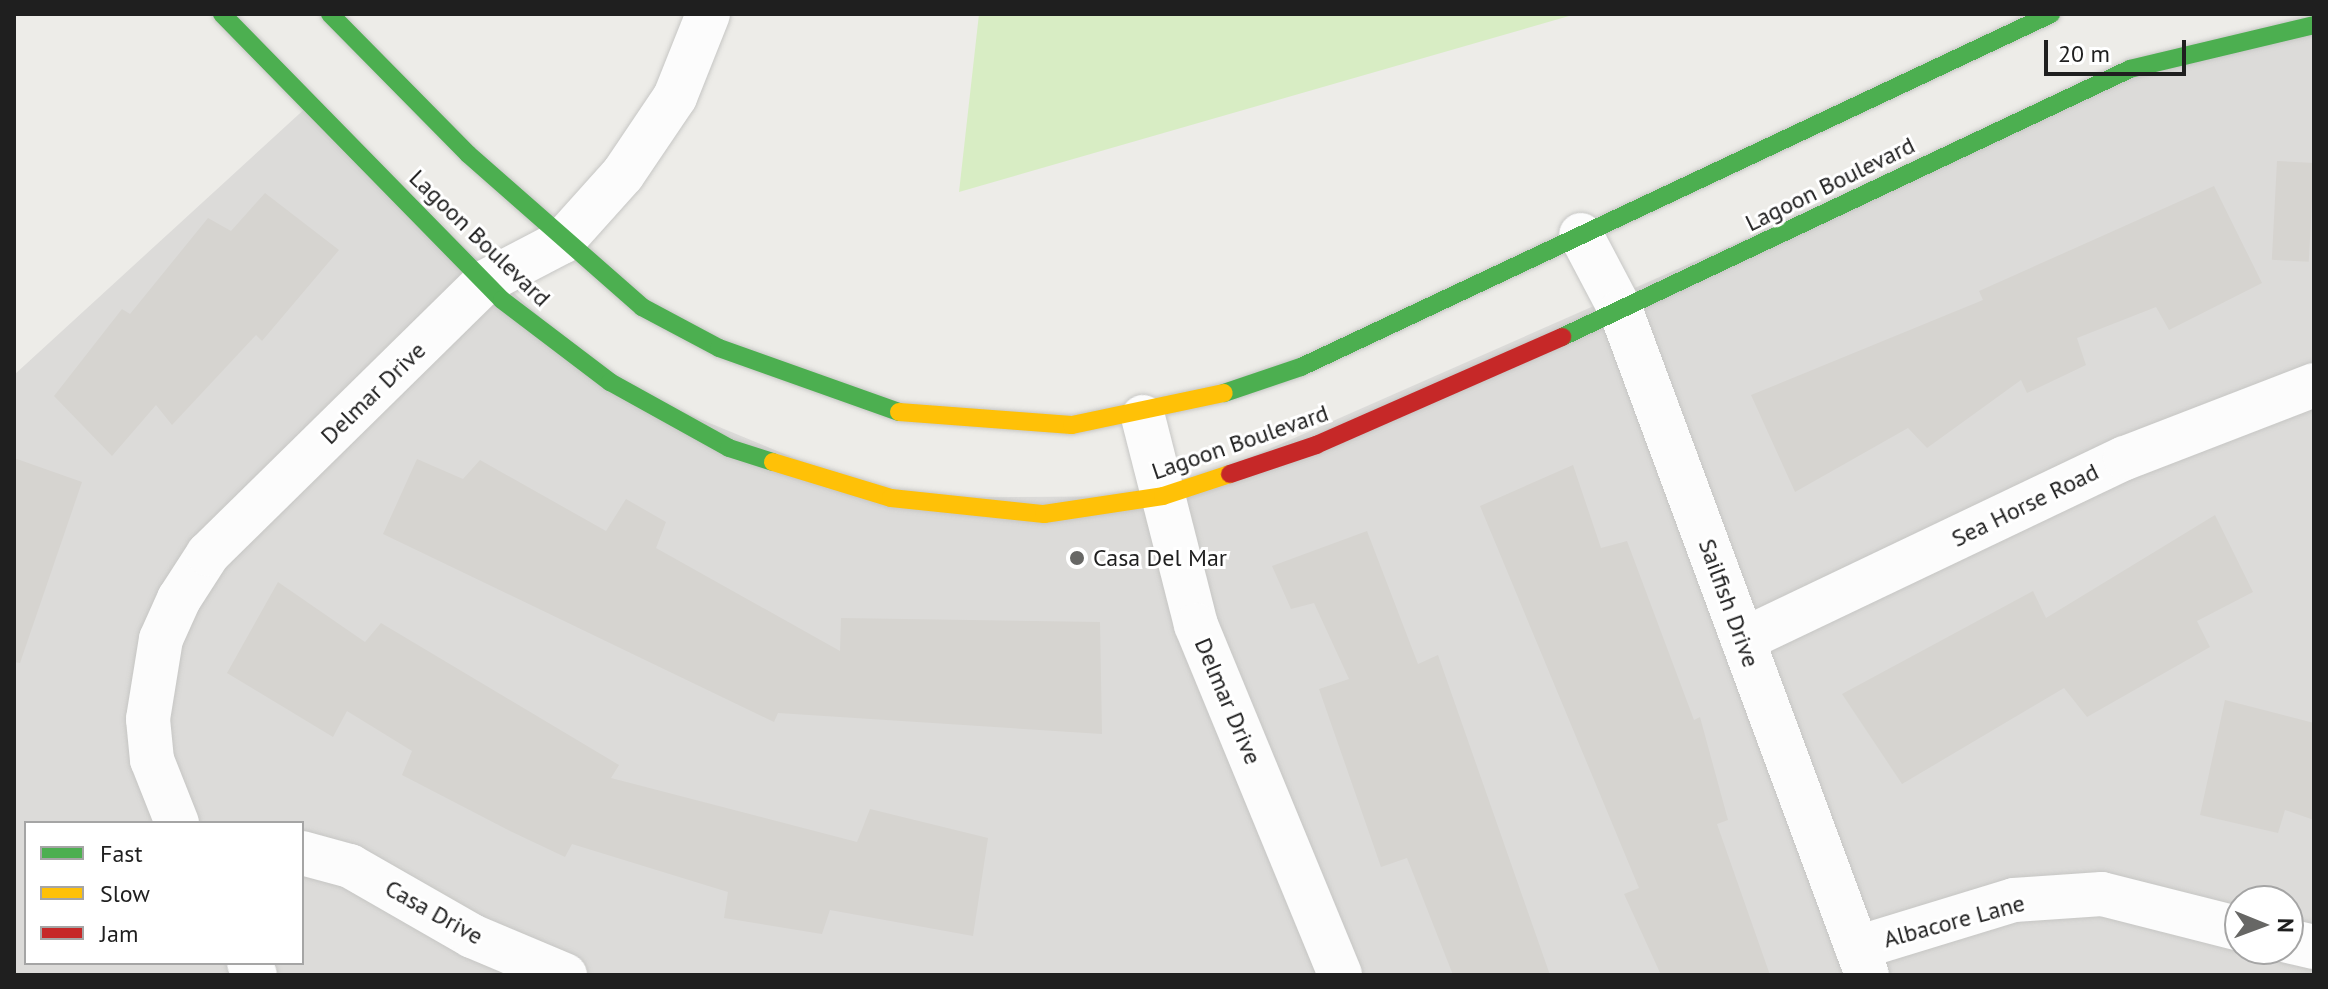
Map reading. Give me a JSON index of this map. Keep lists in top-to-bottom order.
{
  "streets": {
    "street": [
      "Lagoon Boulevard",
      "Delmar Drive",
      "Sea Horse Road",
      "Sailfish Drive",
      "Casa Drive",
      "Albacore Lane"
    ]
  },
  "crossings": [
    ["Lagoon Boulevard", "Delmar Drive"],
    ["Lagoon Boulevard", "Sailfish Drive"],
    ["Sea Horse Road", "Sailfish Drive"],
    ["Sailfish Drive", "Albacore Lane"]
  ],
  "places": ["Casa Del Mar"],
  "legend": ["Fast", "Slow", "Jam"],
  "scale_bar": "20 m",
  "north": "right"
}
